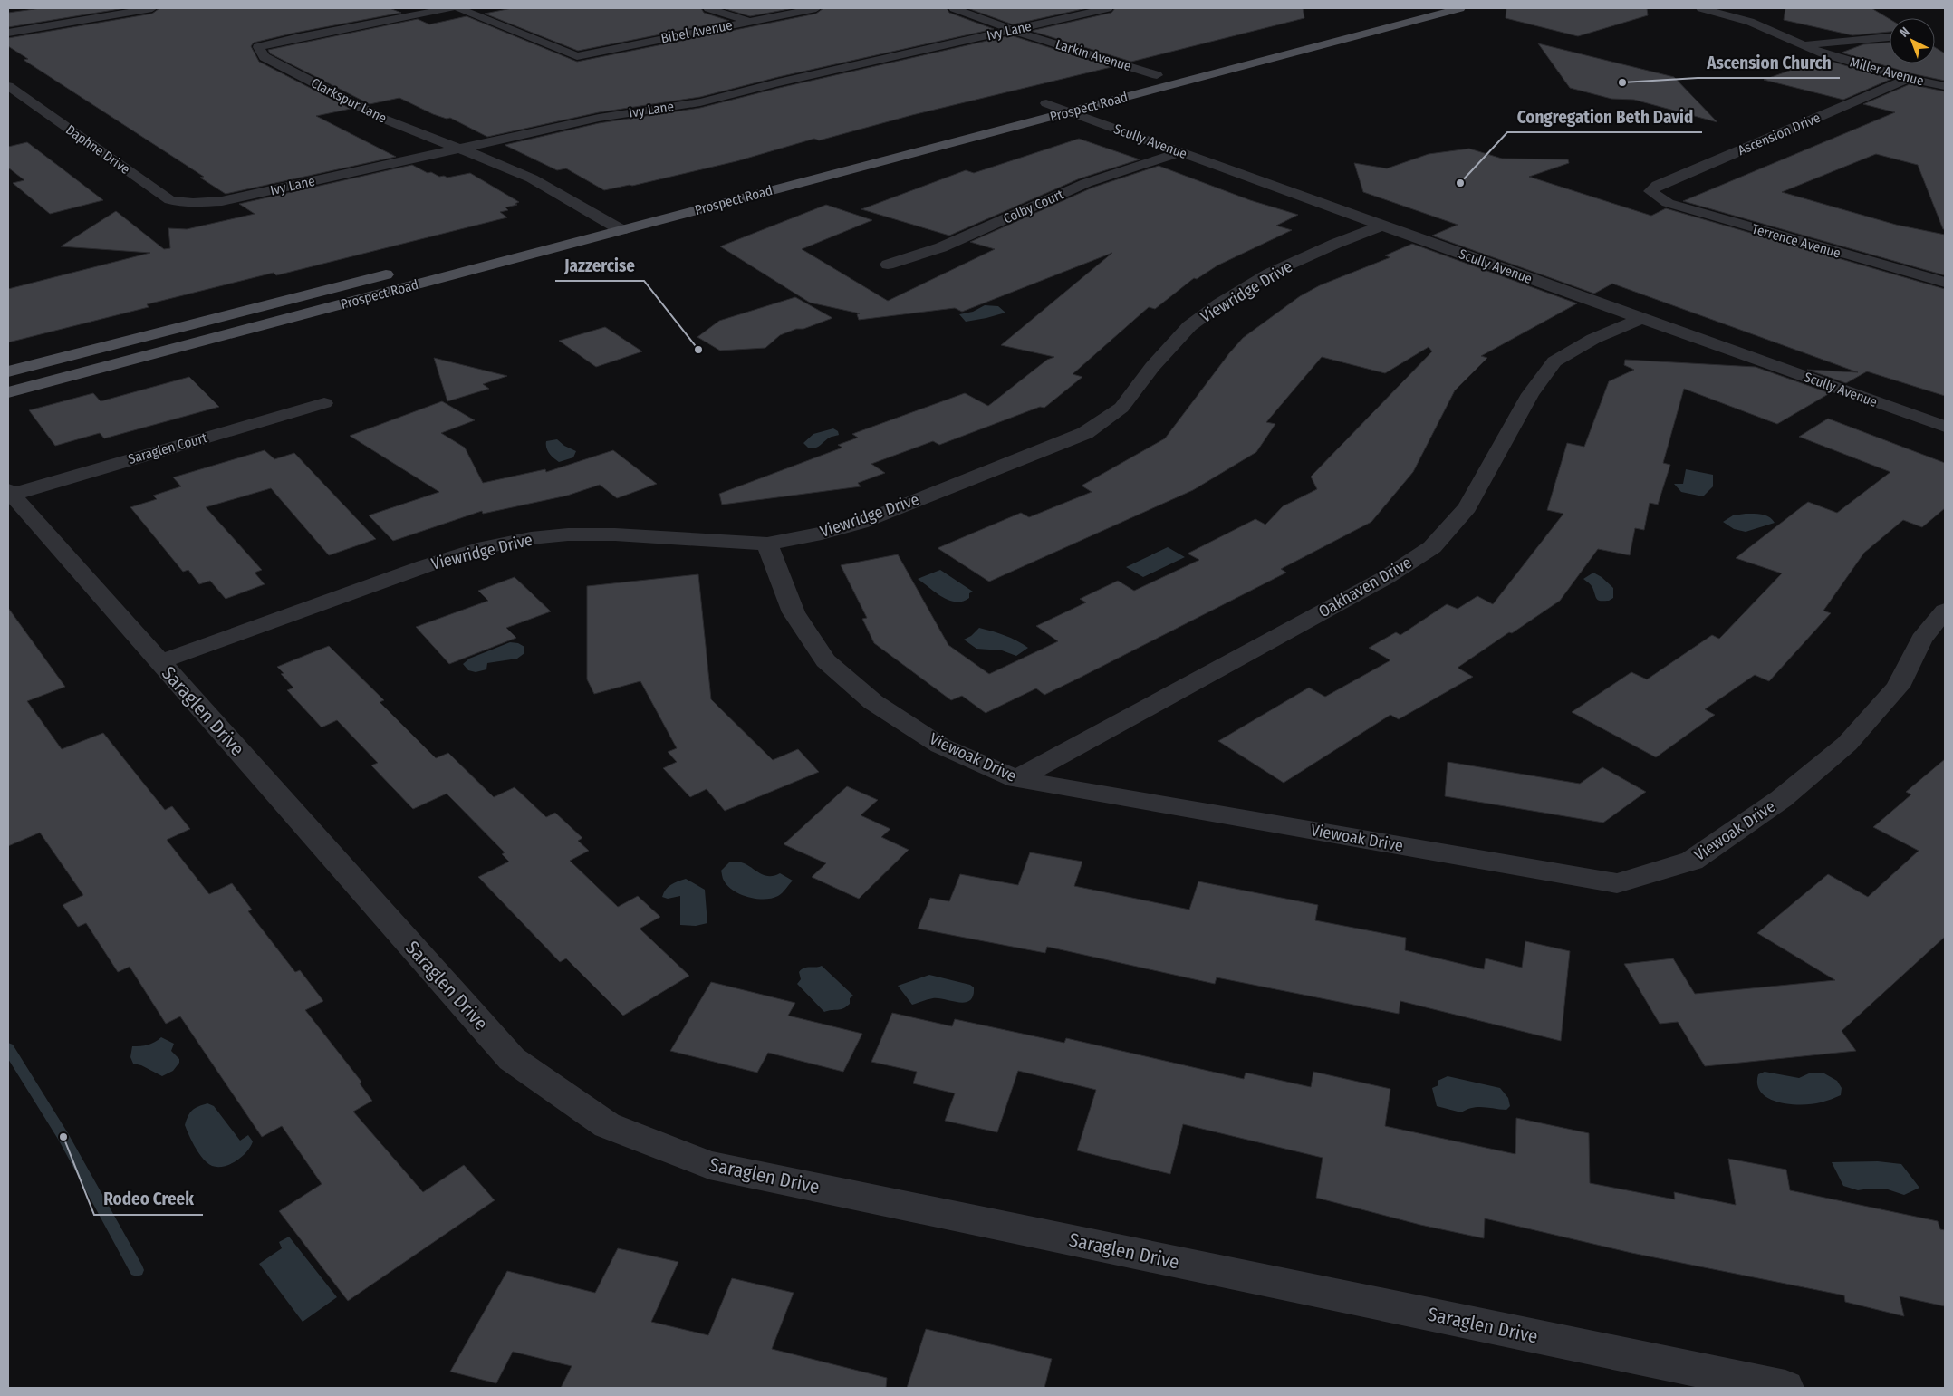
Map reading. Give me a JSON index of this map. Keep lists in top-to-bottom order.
{
  "streets": {
    "main road": ["Prospect Road"],
    "street": [
      "Ivy Lane",
      "Bibel Avenue",
      "Larkin Avenue",
      "Miller Avenue",
      "Clarkspur Lane",
      "Ascension Drive",
      "Scully Avenue",
      "Daphne Drive",
      "Colby Court",
      "Terrence Avenue",
      "Viewridge Drive",
      "Saraglen Court",
      "Oakhaven Drive",
      "Saraglen Drive",
      "Viewoak Drive"
    ]
  },
  "crossings": [
    ["Ivy Lane", "Larkin Avenue"],
    ["Ivy Lane", "Clarkspur Lane"],
    ["Ivy Lane", "Daphne Drive"],
    ["Larkin Avenue", "Prospect Road"],
    ["Miller Avenue", "Ascension Drive"],
    ["Clarkspur Lane", "Prospect Road"],
    ["Prospect Road", "Scully Avenue"],
    ["Ascension Drive", "Terrence Avenue"],
    ["Scully Avenue", "Colby Court"],
    ["Scully Avenue", "Viewridge Drive"],
    ["Scully Avenue", "Oakhaven Drive"],
    ["Viewridge Drive", "Saraglen Drive"],
    ["Viewridge Drive", "Viewoak Drive"],
    ["Saraglen Court", "Saraglen Drive"],
    ["Oakhaven Drive", "Viewoak Drive"]
  ],
  "places": [
    "Ascension Church",
    "Congregation Beth David",
    "Jazzercise",
    "Rodeo Creek"
  ],
  "north": "top left"
}
